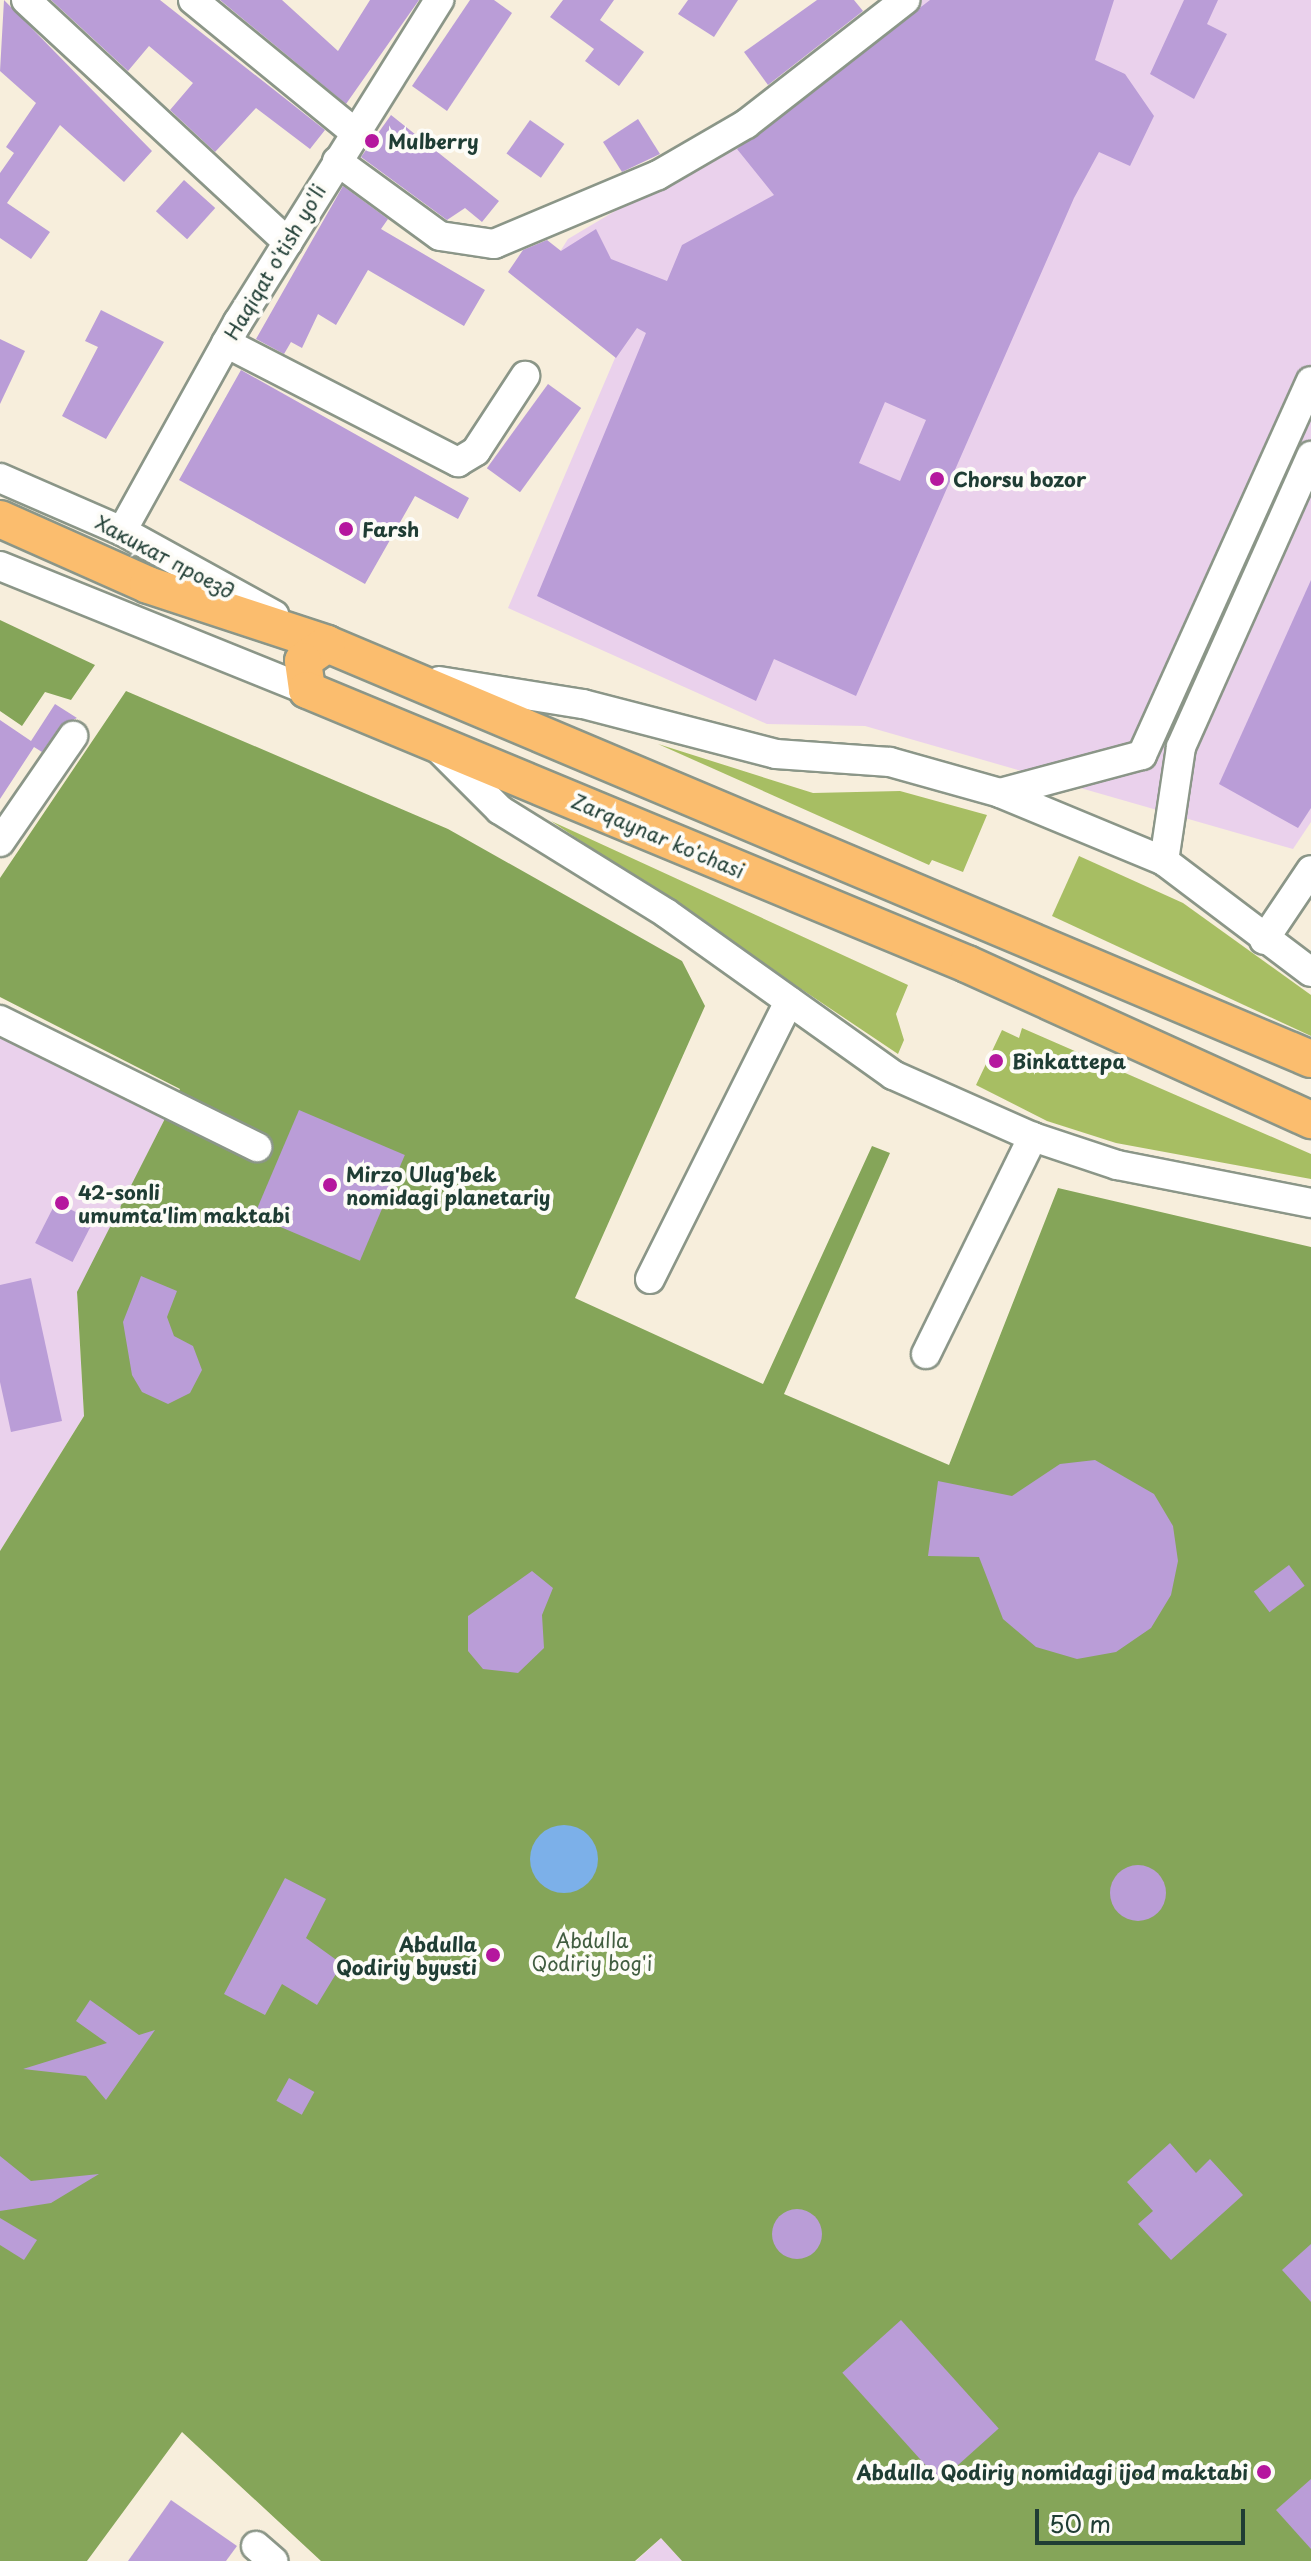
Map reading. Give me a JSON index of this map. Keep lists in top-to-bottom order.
{
  "streets": {
    "main road": ["Zarqaynar ko'chasi"],
    "street": ["Haqiqat o'tish yo'li", "Хакикат проезд"]
  },
  "crossings": [
    ["Haqiqat o'tish yo'li", "Хакикат проезд"]
  ],
  "parks": ["Abdulla Qodiriy bog'i"],
  "places": [
    "Mulberry",
    "Chorsu bozor",
    "Farsh",
    "Binkattepa",
    "Mirzo Ulug'bek nomidagi planetariy",
    "42-sonli umumta'lim maktabi",
    "Abdulla Qodiriy byusti",
    "Abdulla Qodiriy nomidagi ijod maktabi"
  ],
  "scale_bar": "50 m"
}
